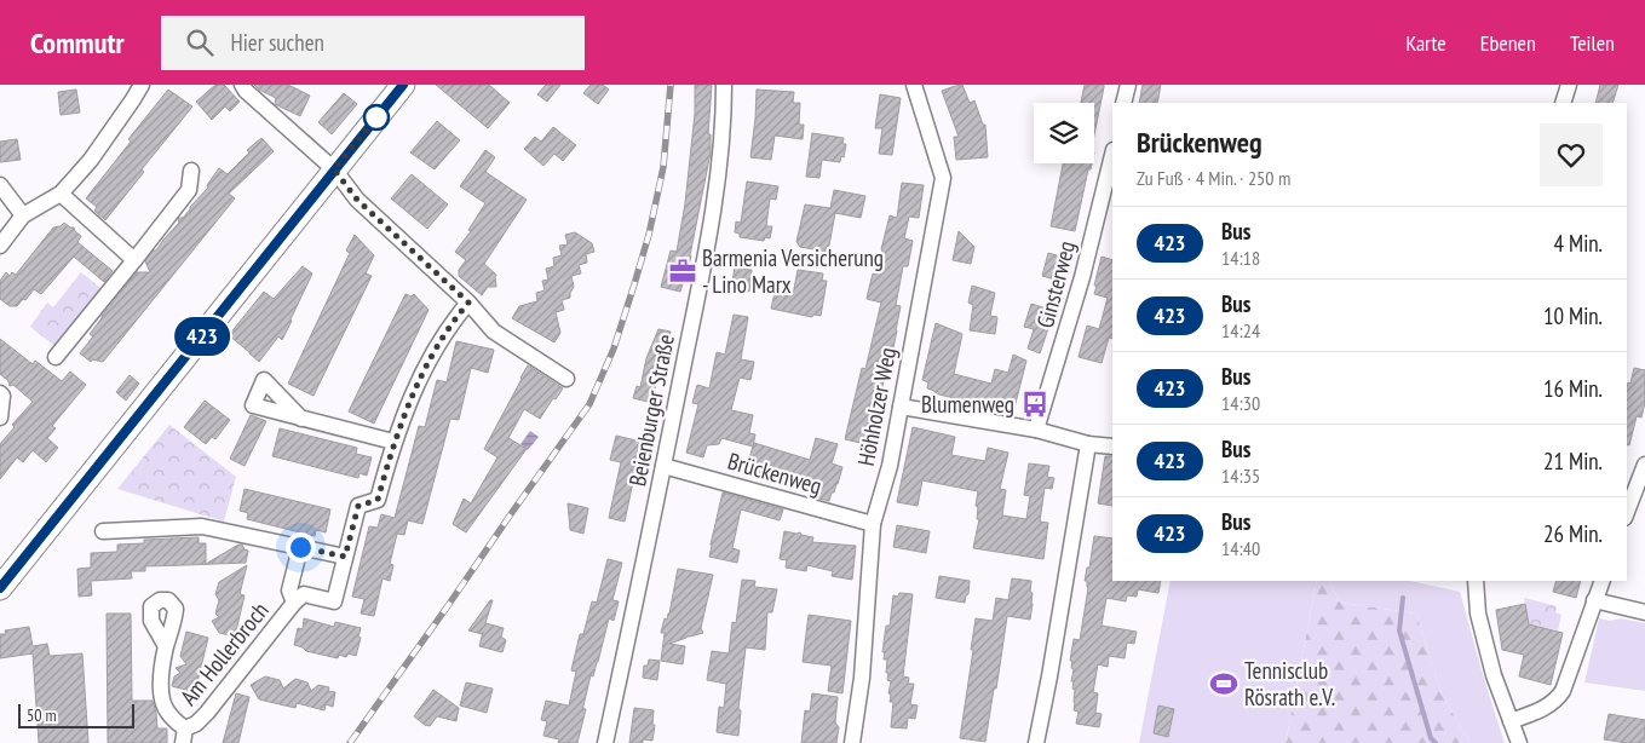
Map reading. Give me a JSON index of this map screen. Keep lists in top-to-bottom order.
{
  "streets": {
    "street": [
      "Ginsterweg",
      "Höhholzer Weg",
      "Beienburger Straße",
      "Brückenweg",
      "Am Hollerbroch"
    ]
  },
  "crossings": [
    ["Höhholzer Weg", "Brückenweg"],
    ["Beienburger Straße", "Brückenweg"]
  ],
  "places": {
    "office": ["Barmenia Versicherung - Lino Marx"],
    "bus stop": ["Blumenweg"],
    "sports": ["Tennisclub Rösrath e.V."]
  },
  "lines": ["bus line 423"],
  "scale_bar": "50 m",
  "page": {
    "header": "Commutr",
    "search": "Hier suchen",
    "nav": ["Karte", "Ebenen", "Teilen"],
    "on_map": "423",
    "heading": ["Brückenweg", "Zu Fuß · 4 Min. · 250 m"],
    "list": [
      {
        "mark": "423",
        "name": "Bus",
        "note": "14:18",
        "value": "4 Min."
      },
      {
        "mark": "423",
        "name": "Bus",
        "note": "14:24",
        "value": "10 Min."
      },
      {
        "mark": "423",
        "name": "Bus",
        "note": "14:30",
        "value": "16 Min."
      },
      {
        "mark": "423",
        "name": "Bus",
        "note": "14:35",
        "value": "21 Min."
      },
      {
        "mark": "423",
        "name": "Bus",
        "note": "14:40",
        "value": "26 Min."
      }
    ],
    "scale": "50 m"
  }
}
